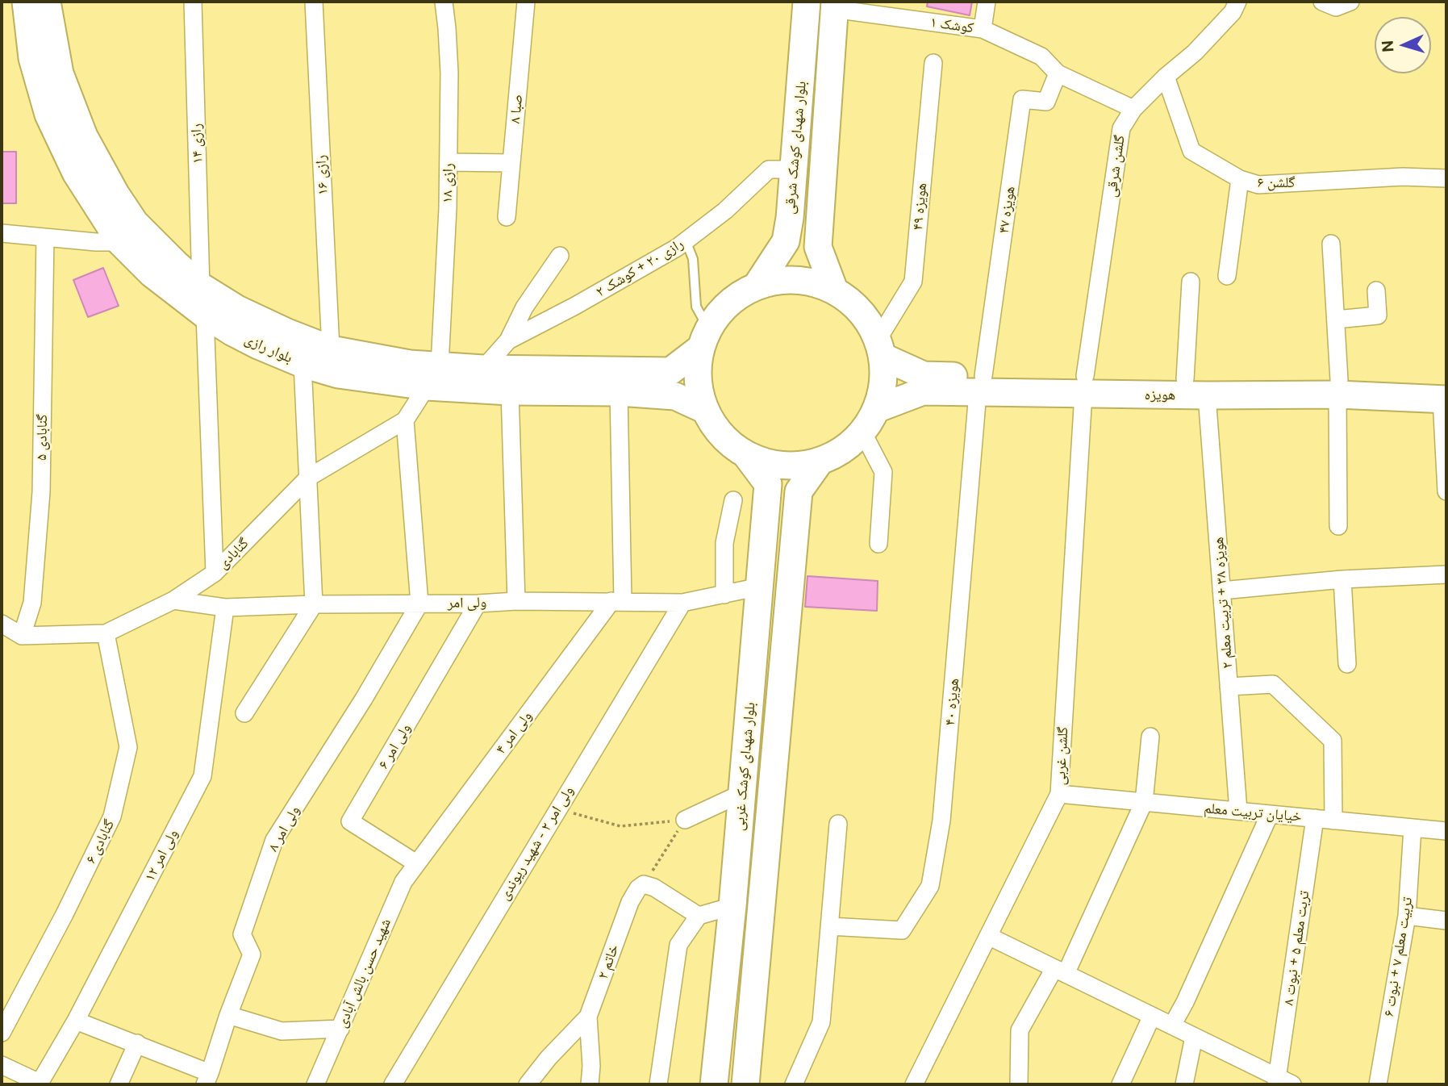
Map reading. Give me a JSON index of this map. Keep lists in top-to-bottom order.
{
  "streets": {
    "main road": [
      "بلوار شهدای کوشک شرقی",
      "بلوار رازی",
      "هویزه",
      "بلوار شهدای کوشک غربی"
    ],
    "street": [
      "کوشک ۱",
      "صبا ۸",
      "رازی ۱۴",
      "گلشن شرقی",
      "رازی ۱۶",
      "گلشن ۶",
      "رازی ۱۸",
      "هویزه ۴۹",
      "هویزه ۴۷",
      "رازی ۲۰ + کوشک ۲",
      "گنابادی ۵",
      "گنابادی",
      "ولی امر",
      "هویزه ۳۸ + تربیت معلم ۲",
      "هویزه ۴۰",
      "ولی امر ۴",
      "ولی امر ۶",
      "گلشن غربی",
      "خیایان تربیت معلم",
      "ولی امر ۸",
      "گنابادی ۶",
      "ولی امر ۲ - شهید ریوندی",
      "ولی امر ۱۲",
      "تربت معلم ۵ + نبوت ۸",
      "تربیت معلم ۷ + نبوت ۶",
      "خاتم ۲",
      "شهید حسن بالش آبادی"
    ]
  },
  "crossings": [
    ["کوشک ۱", "بلوار شهدای کوشک شرقی"],
    ["کوشک ۱", "گلشن شرقی"],
    ["کوشک ۱", "هویزه ۴۷"],
    ["رازی ۱۴", "بلوار رازی"],
    ["بلوار شهدای کوشک شرقی", "هویزه ۴۹"],
    ["بلوار شهدای کوشک شرقی", "رازی ۲۰ + کوشک ۲"],
    ["بلوار شهدای کوشک شرقی", "بلوار رازی"],
    ["بلوار شهدای کوشک شرقی", "هویزه"],
    ["بلوار شهدای کوشک شرقی", "بلوار شهدای کوشک غربی"],
    ["گلشن شرقی", "گلشن ۶"],
    ["گلشن شرقی", "هویزه"],
    ["گلشن شرقی", "گلشن غربی"],
    ["رازی ۱۶", "بلوار رازی"],
    ["رازی ۱۸", "بلوار رازی"],
    ["رازی ۱۸", "گنابادی"],
    ["هویزه ۴۹", "بلوار رازی"],
    ["هویزه ۴۹", "هویزه"],
    ["هویزه ۴۹", "بلوار شهدای کوشک غربی"],
    ["هویزه ۴۷", "هویزه"],
    ["هویزه ۴۷", "هویزه ۴۰"],
    ["رازی ۲۰ + کوشک ۲", "بلوار رازی"],
    ["بلوار رازی", "هویزه"],
    ["بلوار رازی", "گنابادی"],
    ["بلوار رازی", "بلوار شهدای کوشک غربی"],
    ["هویزه", "هویزه ۳۸ + تربیت معلم ۲"],
    ["هویزه", "هویزه ۴۰"],
    ["هویزه", "گلشن غربی"],
    ["هویزه", "بلوار شهدای کوشک غربی"],
    ["گنابادی ۵", "گنابادی"],
    ["گنابادی", "ولی امر"],
    ["گنابادی", "گنابادی ۶"],
    ["ولی امر", "ولی امر ۴"],
    ["ولی امر", "ولی امر ۶"],
    ["ولی امر", "بلوار شهدای کوشک غربی"],
    ["ولی امر", "ولی امر ۸"],
    ["ولی امر", "ولی امر ۲ - شهید ریوندی"],
    ["ولی امر", "ولی امر ۱۲"],
    ["هویزه ۳۸ + تربیت معلم ۲", "خیایان تربیت معلم"],
    ["ولی امر ۴", "ولی امر ۶"],
    ["ولی امر ۴", "شهید حسن بالش آبادی"],
    ["ولی امر ۶", "شهید حسن بالش آبادی"],
    ["گلشن غربی", "خیایان تربیت معلم"],
    ["خیایان تربیت معلم", "تربت معلم ۵ + نبوت ۸"],
    ["خیایان تربیت معلم", "تربیت معلم ۷ + نبوت ۶"]
  ],
  "north": "left"
}
